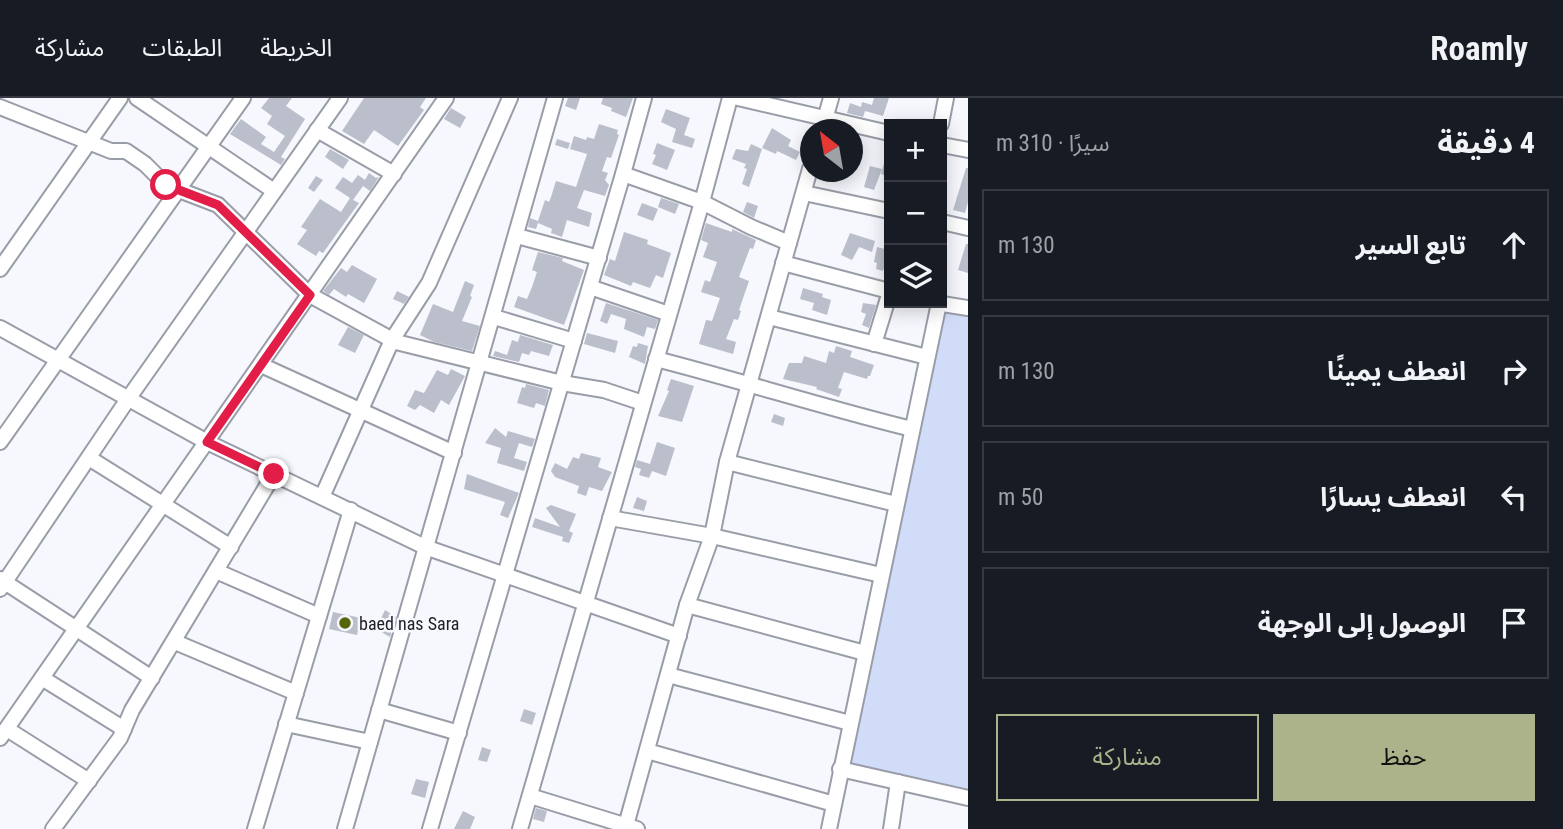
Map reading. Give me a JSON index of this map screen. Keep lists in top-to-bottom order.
{
  "places": ["baed nas Sara"],
  "north": "top left",
  "page": {
    "header": "Roamly",
    "nav": ["الخريطة", "الطبقات", "مشاركة"],
    "heading": ["4 دقيقة", "سيرًا · 310 m"],
    "map_buttons": ["+", "−"],
    "list": [
      ["تابع السير", "130 m"],
      ["انعطف يمينًا", "130 m"],
      ["انعطف يسارًا", "50 m"],
      "الوصول إلى الوجهة"
    ],
    "buttons": ["حفظ", "مشاركة"]
  }
}
